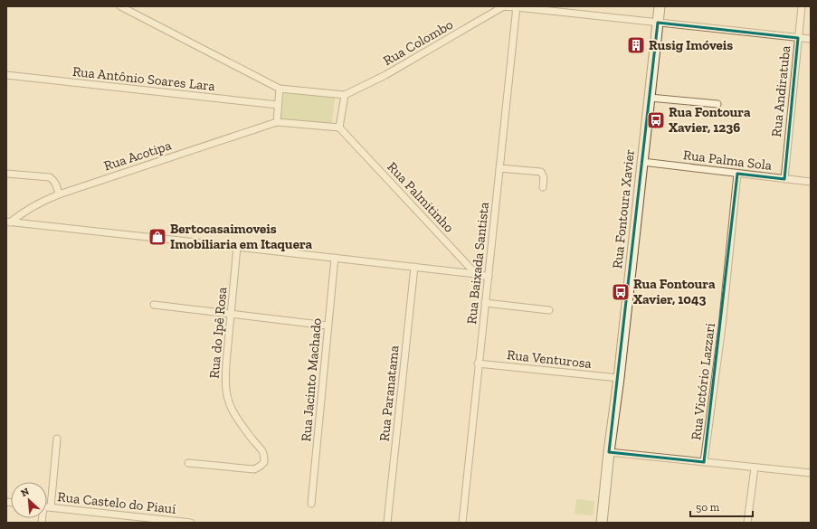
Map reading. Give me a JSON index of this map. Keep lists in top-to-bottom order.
{
  "streets": {
    "main road": ["Rua Fontoura Xavier"],
    "street": [
      "Rua Colombo",
      "Rua Antônio Soares Lara",
      "Rua Andiratuba",
      "Rua Acotipa",
      "Rua Palma Sola",
      "Rua Palmitinho",
      "Rua Baixada Santista",
      "Rua do Ipê Rosa",
      "Rua Venturosa",
      "Rua Jacinto Machado",
      "Rua Victório Lazzari",
      "Rua Paranatama",
      "Rua Castelo do Piauí"
    ]
  },
  "crossings": [
    ["Rua Andiratuba", "Rua Palma Sola"],
    ["Rua Palma Sola", "Rua Fontoura Xavier"],
    ["Rua Palma Sola", "Rua Victório Lazzari"],
    ["Rua Fontoura Xavier", "Rua Venturosa"],
    ["Rua Baixada Santista", "Rua Venturosa"]
  ],
  "places": {
    "building": ["Rusig Imóveis"],
    "bus stop": ["Rua Fontoura Xavier, 1236", "Rua Fontoura Xavier, 1043"],
    "shop": ["Bertocasaimoveis Imobiliaria em Itaquera"]
  },
  "scale_bar": "50 m",
  "north": "top left"
}
